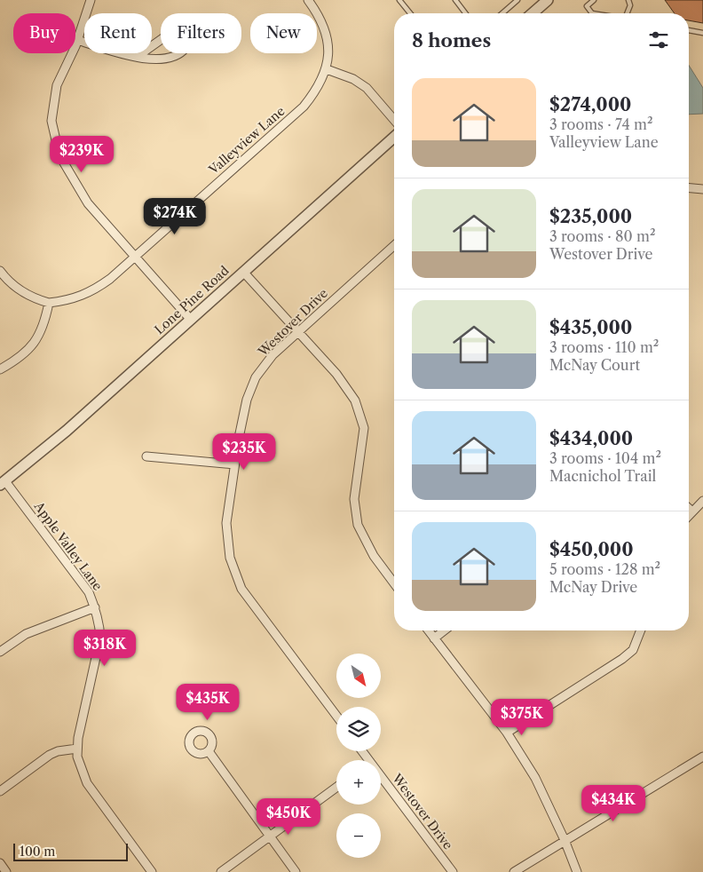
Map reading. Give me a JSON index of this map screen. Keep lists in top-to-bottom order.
{
  "streets": {
    "street": [
      "Valleyview Lane",
      "Lone Pine Road",
      "Westover Drive",
      "Apple Valley Lane"
    ]
  },
  "crossings": [
    ["Lone Pine Road", "Apple Valley Lane"]
  ],
  "scale_bar": "100 m",
  "north": "bottom right",
  "page": {
    "chip": [
      "Buy",
      "Rent",
      "Filters",
      "New"
    ],
    "heading": "8 homes",
    "list": [
      {
        "name": "$274,000",
        "note": "3 rooms · 74 m² · Valleyview Lane"
      },
      {
        "name": "$235,000",
        "note": "3 rooms · 80 m² · Westover Drive"
      },
      {
        "name": "$435,000",
        "note": "3 rooms · 110 m² · McNay Court"
      },
      {
        "name": "$434,000",
        "note": "3 rooms · 104 m² · Macnichol Trail"
      },
      {
        "name": "$450,000",
        "note": "5 rooms · 128 m² · McNay Drive"
      }
    ],
    "price": [
      "$239K",
      "$274K",
      "$235K",
      "$318K",
      "$435K",
      "$375K",
      "$434K",
      "$450K"
    ],
    "map_buttons": ["+", "−"],
    "scale": "100 m"
  }
}
